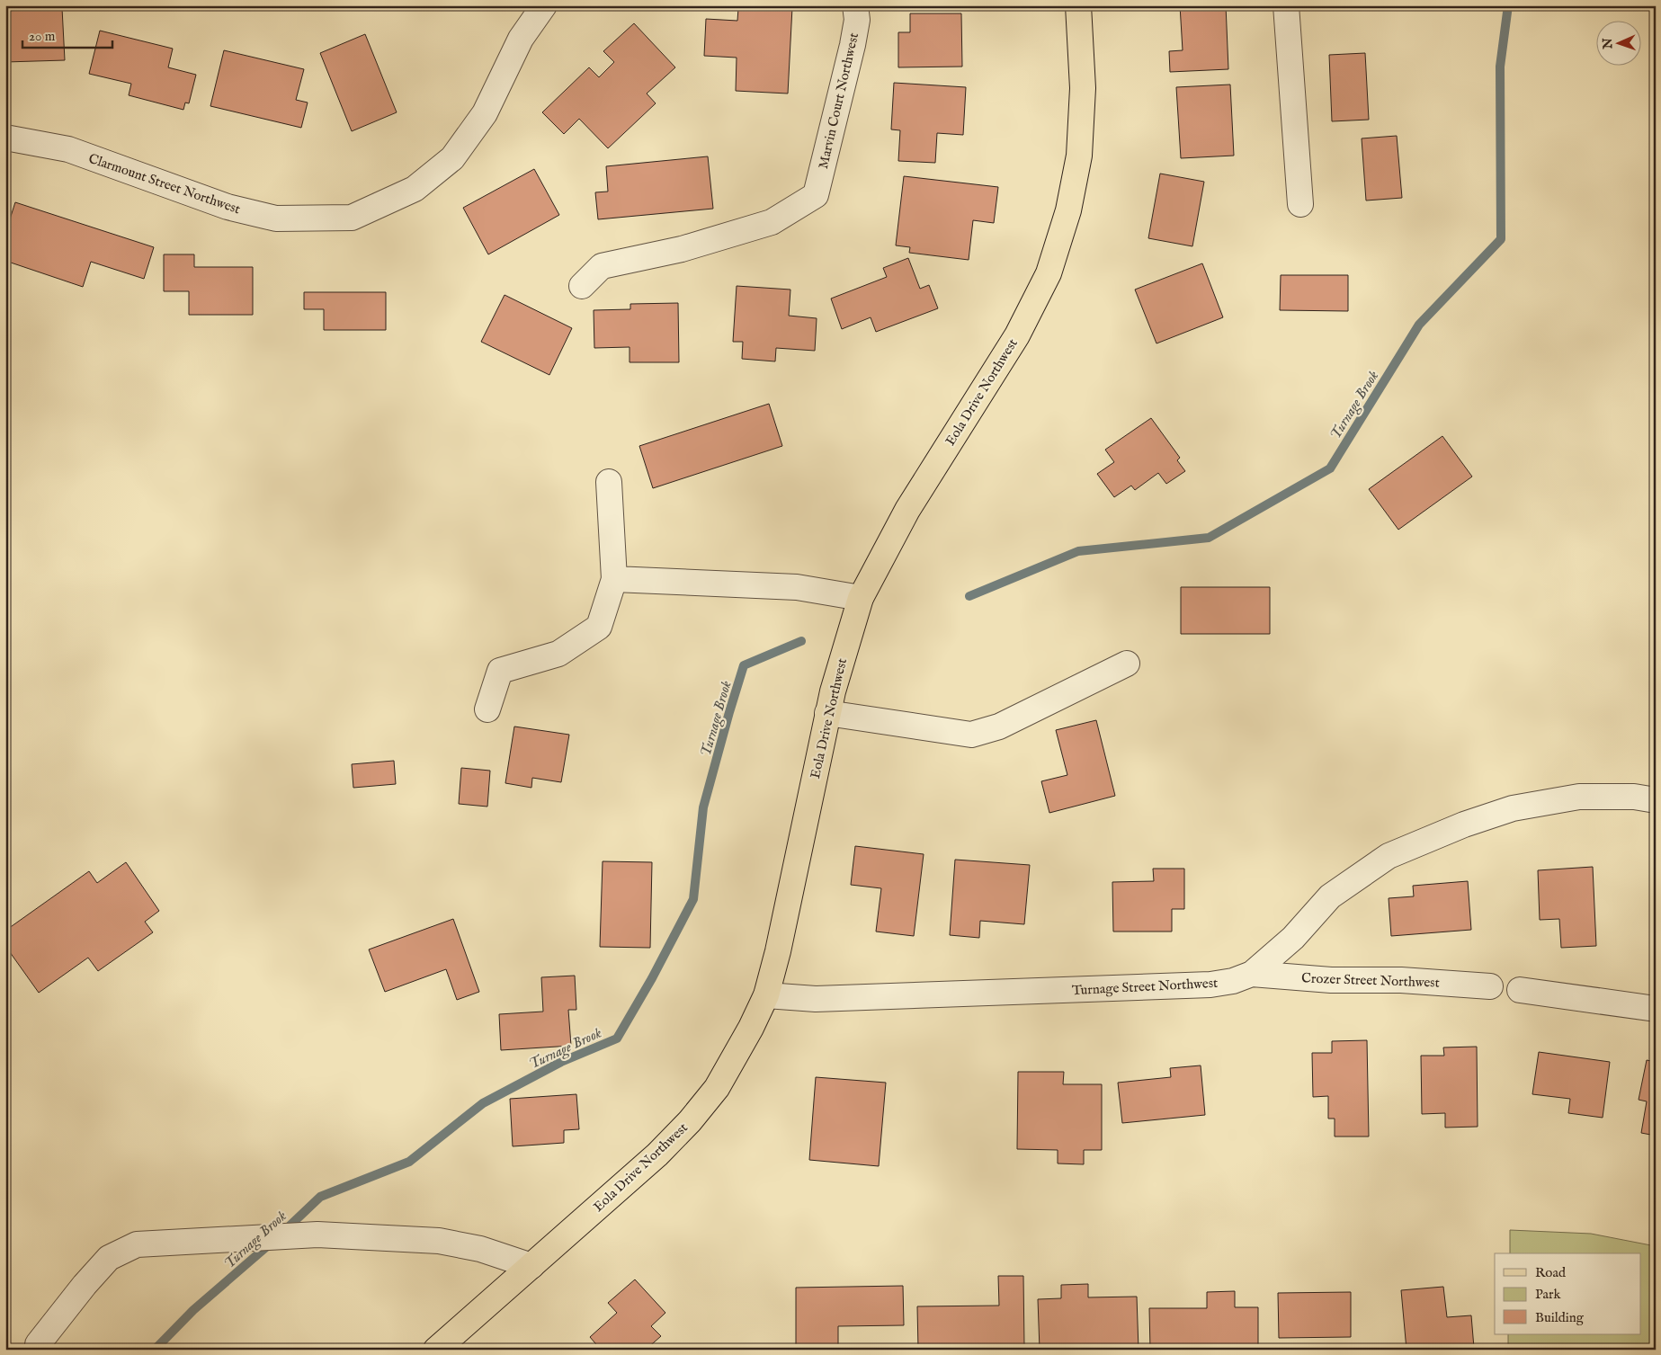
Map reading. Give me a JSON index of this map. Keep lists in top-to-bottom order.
{
  "streets": {
    "main road": ["Eola Drive Northwest"],
    "street": [
      "Marvin Court Northwest",
      "Clarmount Street Northwest",
      "Crozer Street Northwest",
      "Turnage Street Northwest"
    ]
  },
  "crossings": [
    ["Eola Drive Northwest", "Turnage Street Northwest"],
    ["Crozer Street Northwest", "Turnage Street Northwest"]
  ],
  "water": ["Turnage Brook"],
  "legend": ["Road", "Park", "Building"],
  "scale_bar": "20 m",
  "north": "left"
}
